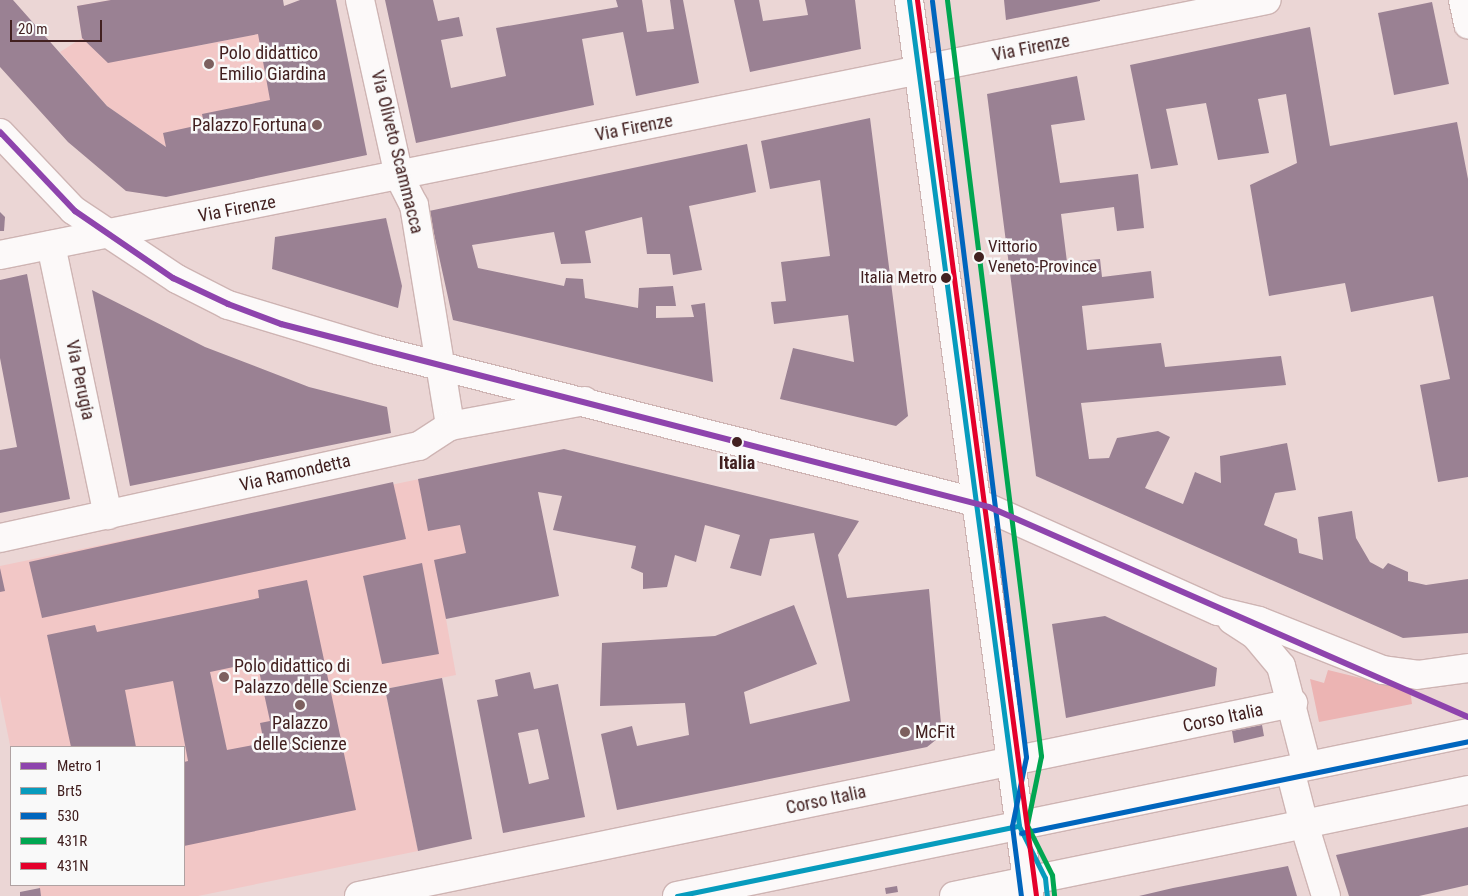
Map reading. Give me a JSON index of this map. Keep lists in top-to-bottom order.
{
  "streets": {
    "street": [
      "Via Firenze",
      "Via Oliveto Scammacca",
      "Via Perugia",
      "Via Ramondetta",
      "Corso Italia"
    ]
  },
  "crossings": [
    ["Via Firenze", "Via Oliveto Scammacca"],
    ["Via Firenze", "Via Perugia"],
    ["Via Oliveto Scammacca", "Via Ramondetta"],
    ["Via Perugia", "Via Ramondetta"]
  ],
  "places": [
    "Polo didattico Emilio Giardina",
    "Palazzo Fortuna",
    "Vittorio Veneto-Province",
    "Italia Metro",
    "Italia",
    "Polo didattico di Palazzo delle Scienze",
    "Palazzo delle Scienze",
    "McFit"
  ],
  "lines": [
    "transit line Brt5",
    "transit line 431R",
    "transit line 431N",
    "transit line 530",
    "metro line 1"
  ],
  "legend": [
    "Metro 1",
    "Brt5",
    "530",
    "431R",
    "431N"
  ],
  "scale_bar": "20 m"
}
